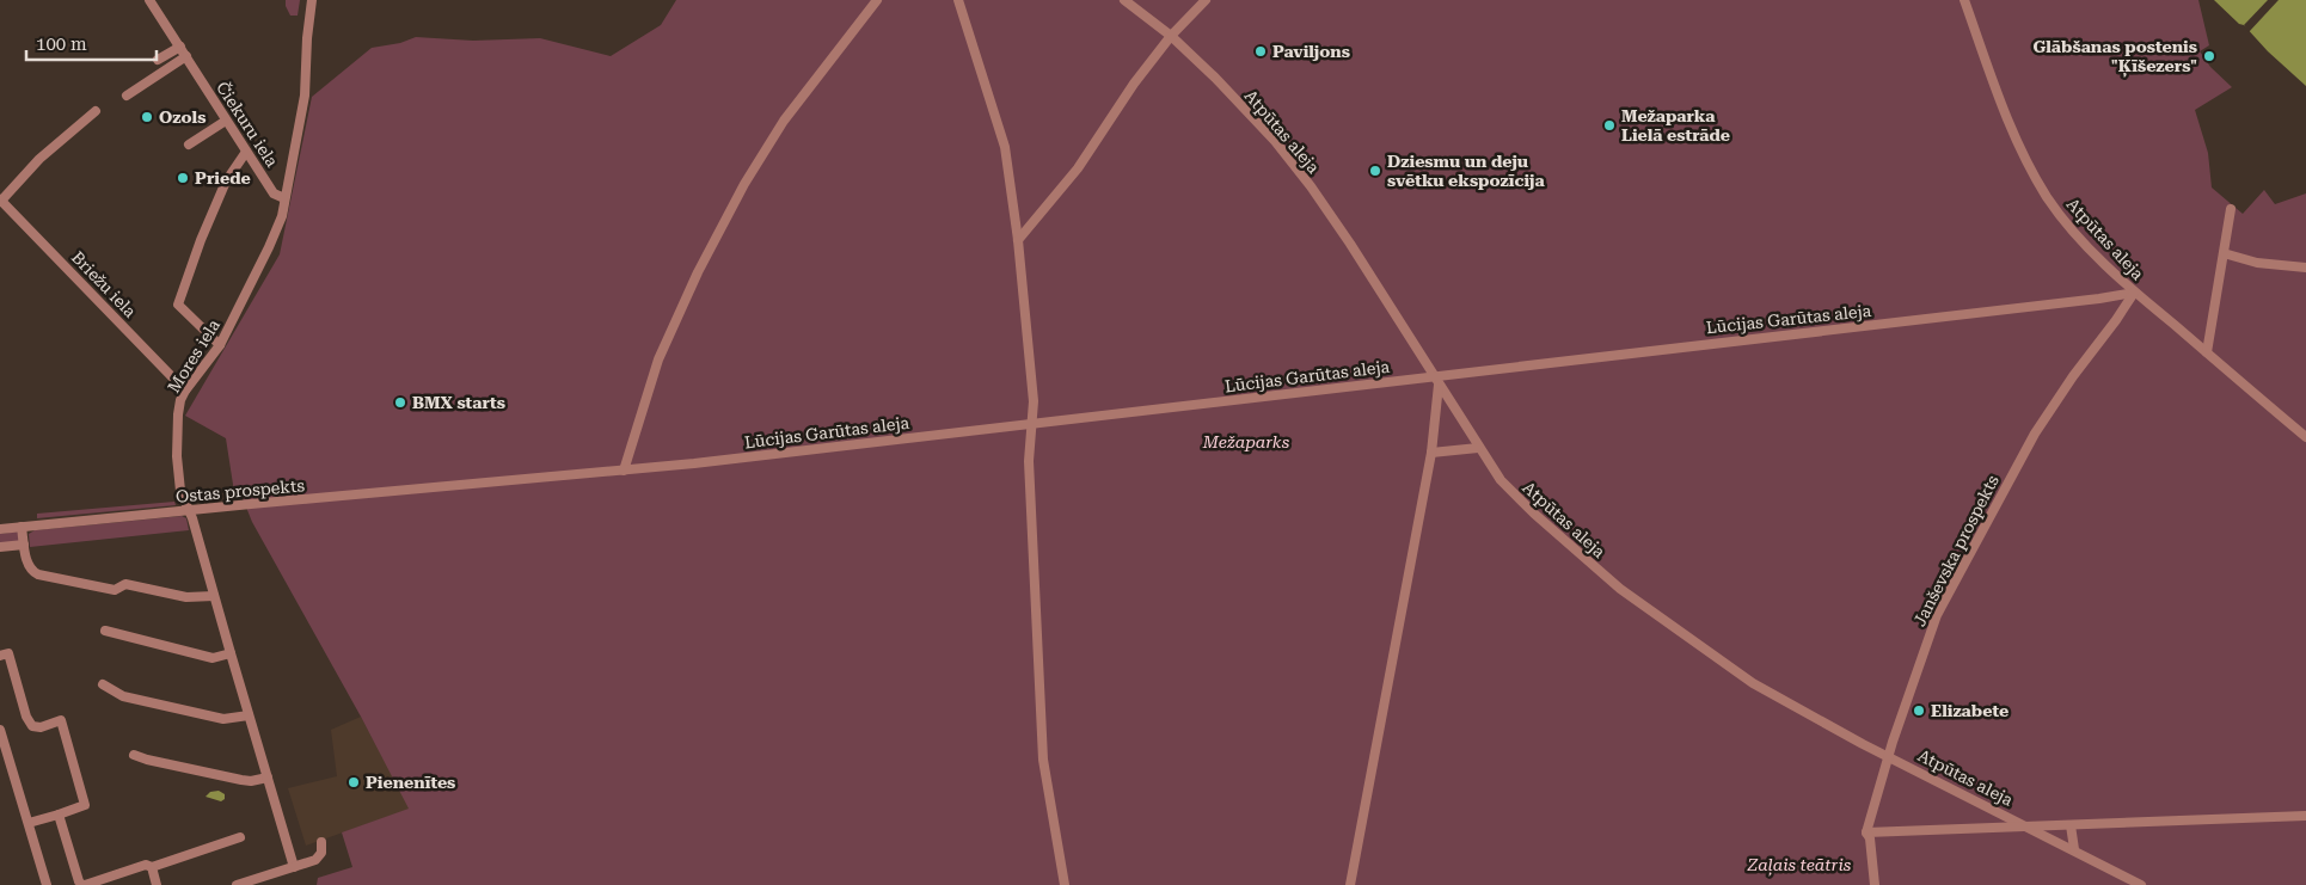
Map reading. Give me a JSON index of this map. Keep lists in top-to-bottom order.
{
  "streets": {
    "street": [
      "Čiekuru iela",
      "Atpūtas aleja",
      "Briežu iela",
      "Lūcijas Garūtas aleja",
      "Mores iela",
      "Ostas prospekts",
      "Janševska prospekts"
    ]
  },
  "crossings": [
    ["Čiekuru iela", "Mores iela"],
    ["Atpūtas aleja", "Lūcijas Garūtas aleja"],
    ["Atpūtas aleja", "Janševska prospekts"],
    ["Briežu iela", "Mores iela"],
    ["Lūcijas Garūtas aleja", "Ostas prospekts"],
    ["Lūcijas Garūtas aleja", "Janševska prospekts"],
    ["Mores iela", "Ostas prospekts"]
  ],
  "parks": ["Mežaparks", "Zaļais teātris"],
  "places": [
    "Paviljons",
    "Glābšanas postenis \"Ķīšezers\"",
    "Ozols",
    "Mežaparka Lielā estrāde",
    "Dziesmu un deju svētku ekspozīcija",
    "Priede",
    "BMX starts",
    "Elizabete",
    "Pienenītes"
  ],
  "scale_bar": "100 m"
}
